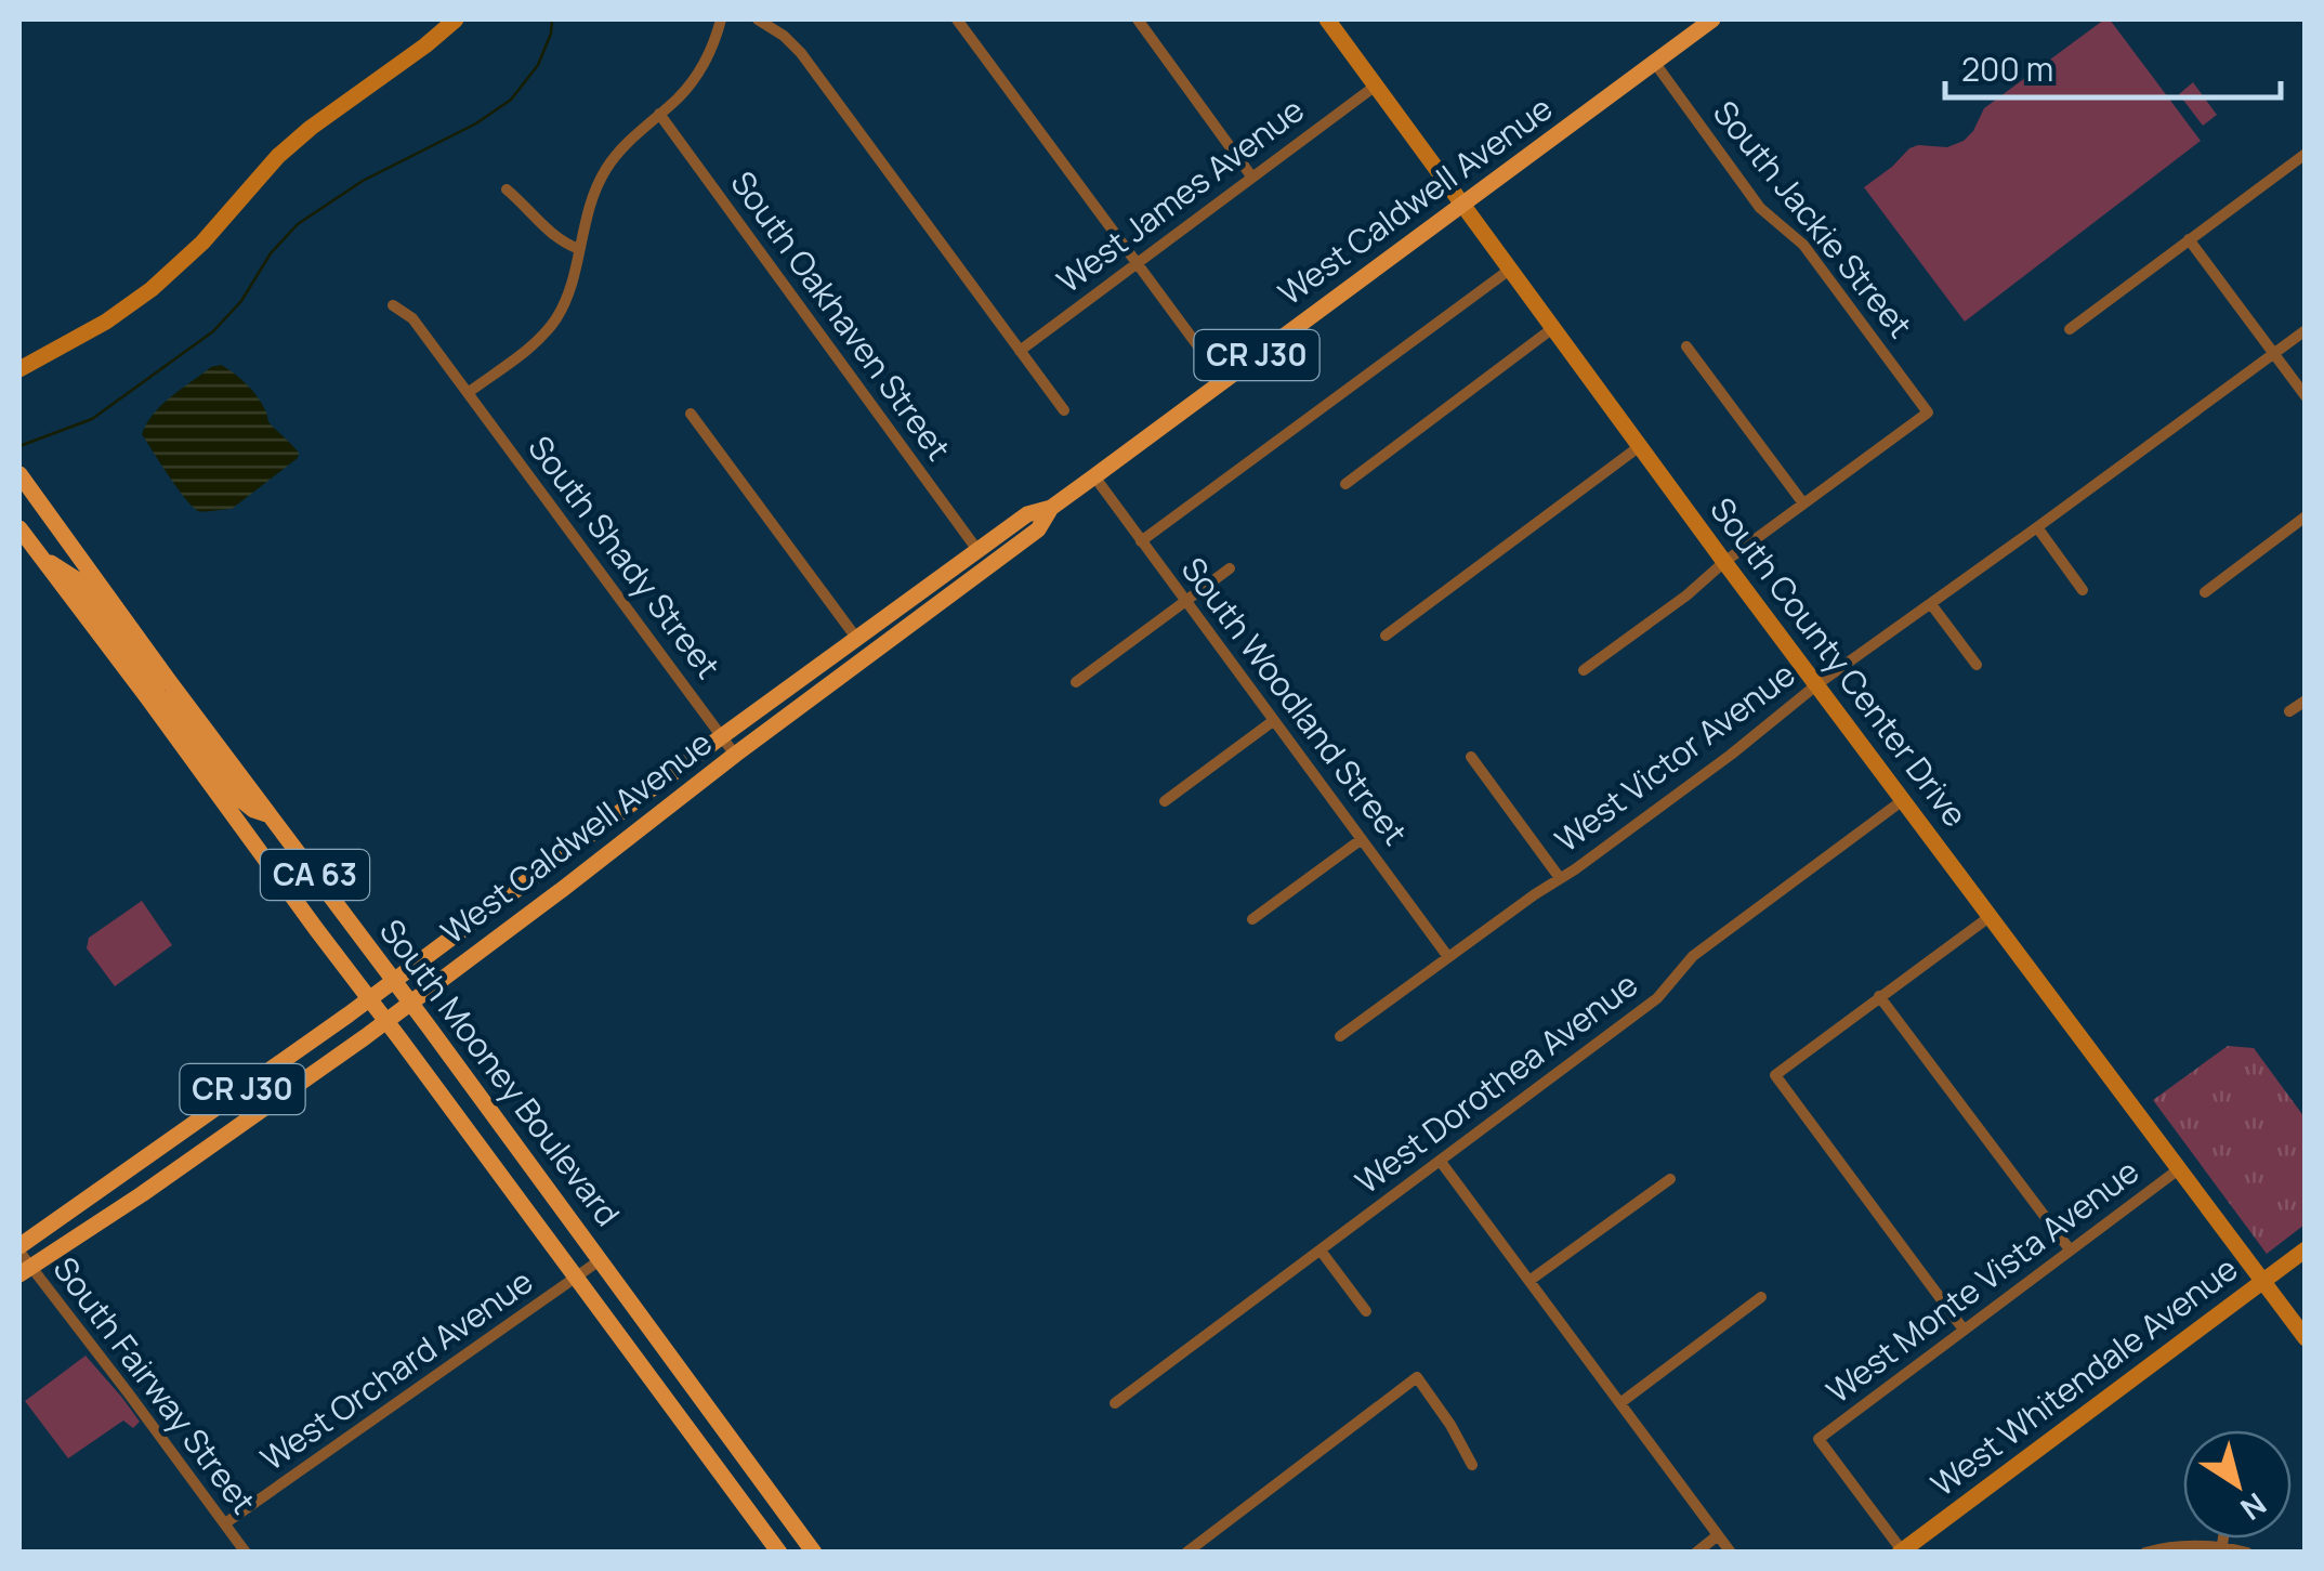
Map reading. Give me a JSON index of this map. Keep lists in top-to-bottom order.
{
  "streets": {
    "main road": [
      "West Caldwell Avenue",
      "CR J30",
      "CA 63",
      "South Mooney Boulevard"
    ],
    "street": [
      "West James Avenue",
      "South Jackie Street",
      "South Oakhaven Street",
      "South Shady Street",
      "South County Center Drive",
      "South Woodland Street",
      "West Victor Avenue",
      "West Dorothea Avenue",
      "West Monte Vista Avenue",
      "West Orchard Avenue",
      "West Whitendale Avenue",
      "South Fairway Street"
    ]
  },
  "crossings": [
    ["West James Avenue", "South County Center Drive"],
    ["West Caldwell Avenue", "South Jackie Street"],
    ["West Caldwell Avenue", "South Oakhaven Street"],
    ["West Caldwell Avenue", "South Shady Street"],
    ["West Caldwell Avenue", "South County Center Drive"],
    ["West Caldwell Avenue", "South Woodland Street"],
    ["West Caldwell Avenue", "South Mooney Boulevard"],
    ["West Caldwell Avenue", "South Fairway Street"],
    ["South County Center Drive", "West Victor Avenue"],
    ["South County Center Drive", "West Dorothea Avenue"],
    ["South County Center Drive", "West Monte Vista Avenue"],
    ["South County Center Drive", "West Whitendale Avenue"],
    ["South Woodland Street", "West Victor Avenue"],
    ["South Mooney Boulevard", "West Orchard Avenue"],
    ["West Monte Vista Avenue", "West Whitendale Avenue"],
    ["West Orchard Avenue", "South Fairway Street"]
  ],
  "scale_bar": "200 m",
  "north": "bottom right"
}
